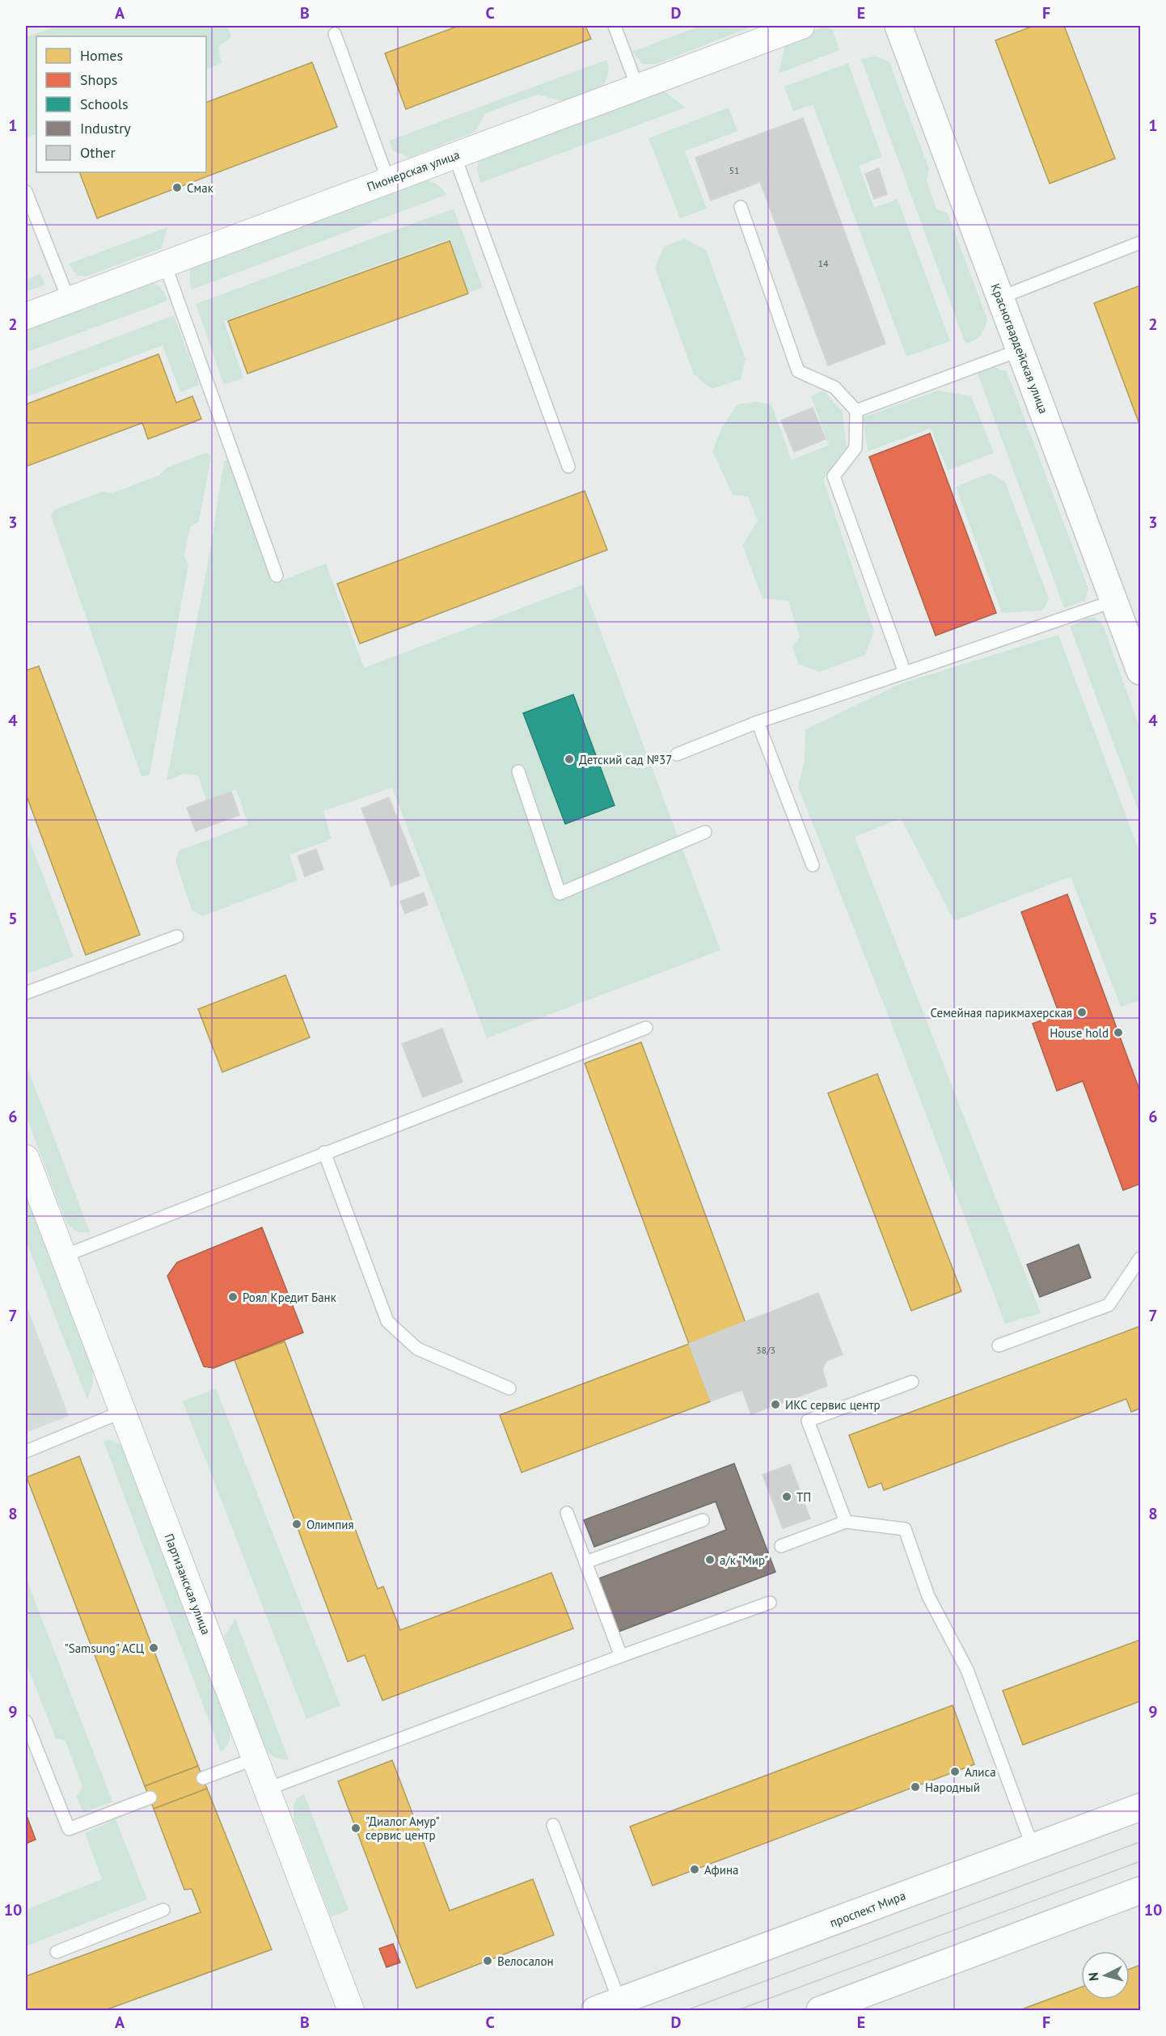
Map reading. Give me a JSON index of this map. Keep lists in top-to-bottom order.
{
  "streets": {
    "main road": ["Красногвардейская улица", "проспект Мира"],
    "street": ["Пионерская улица", "Партизанская улица"]
  },
  "places": [
    "Смак",
    "Детский сад №37",
    "Семейная парикмахерская",
    "House hold",
    "Роял Кредит Банк",
    "ИКС сервис центр",
    "ТП",
    "Олимпия",
    "а/к \"Мир\"",
    "\"Samsung\" АСЦ",
    "Алиса",
    "Народный",
    "\"Диалог Амур\" сервис центр",
    "Афина",
    "Велосалон"
  ],
  "house_numbers": ["51", "14", "38/3"],
  "legend": [
    "Homes",
    "Shops",
    "Schools",
    "Industry",
    "Other"
  ],
  "north": "left",
  "grid": {
    "columns": [
      "A",
      "B",
      "C",
      "D",
      "E",
      "F"
    ],
    "rows": [
      "1",
      "2",
      "3",
      "4",
      "5",
      "6",
      "7",
      "8",
      "9",
      "10"
    ]
  }
}
